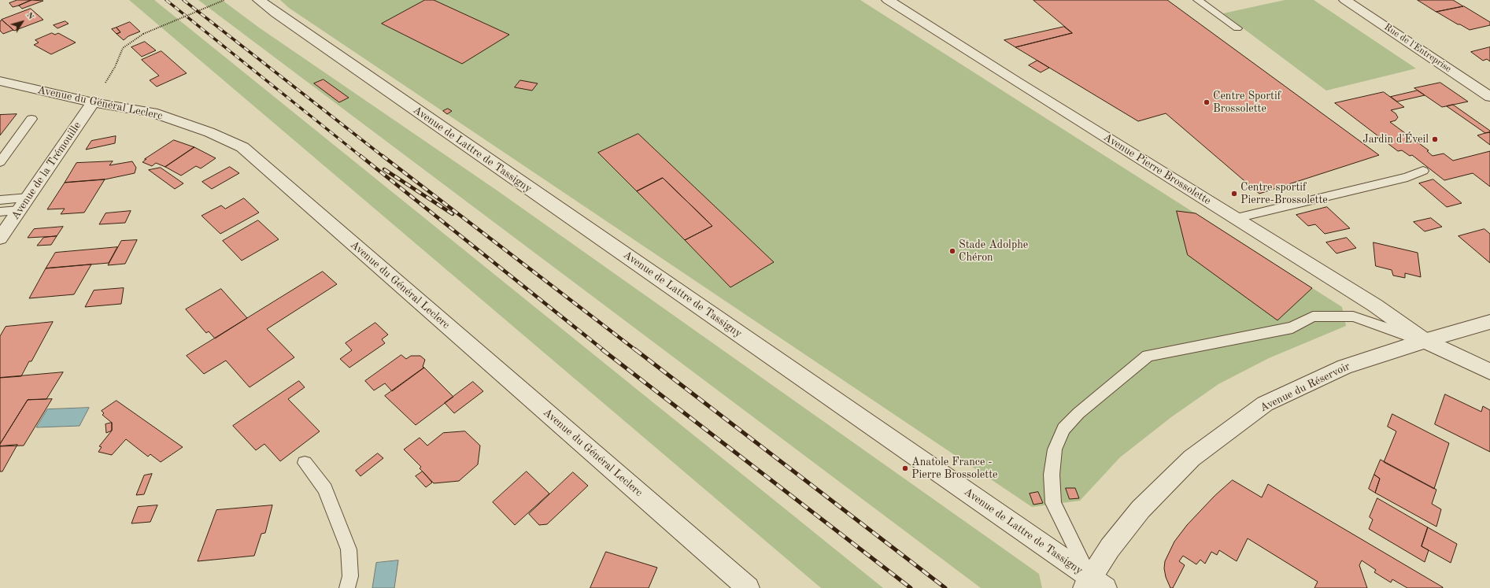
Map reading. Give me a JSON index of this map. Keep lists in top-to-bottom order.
{
  "streets": {
    "street": [
      "Rue de l'Entreprise",
      "Avenue du Général Leclerc",
      "Avenue de Lattre de Tassigny",
      "Avenue Pierre Brossolette",
      "Avenue de la Trémouille",
      "Avenue du Réservoir"
    ]
  },
  "crossings": [
    ["Avenue du Général Leclerc", "Avenue de la Trémouille"],
    ["Avenue de Lattre de Tassigny", "Avenue du Réservoir"],
    ["Avenue Pierre Brossolette", "Avenue du Réservoir"]
  ],
  "places": [
    "Centre Sportif Brossolette",
    "Jardin d'Éveil",
    "Centre sportif Pierre-Brossolette",
    "Stade Adolphe Chéron",
    "Anatole France - Pierre Brossolette"
  ],
  "north": "top right"
}
